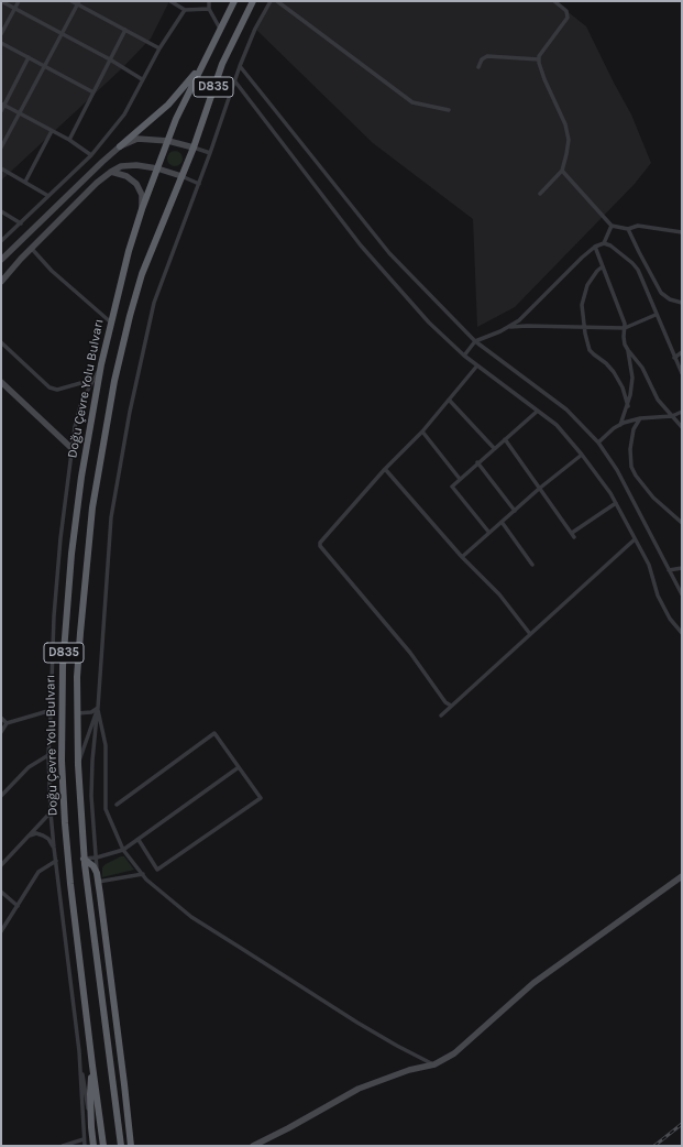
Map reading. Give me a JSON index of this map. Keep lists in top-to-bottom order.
{
  "streets": {
    "highway": ["D835", "Doğu Çevre Yolu Bulvarı"]
  },
  "crossings": [
    ["D835", "Doğu Çevre Yolu Bulvarı"]
  ]
}
